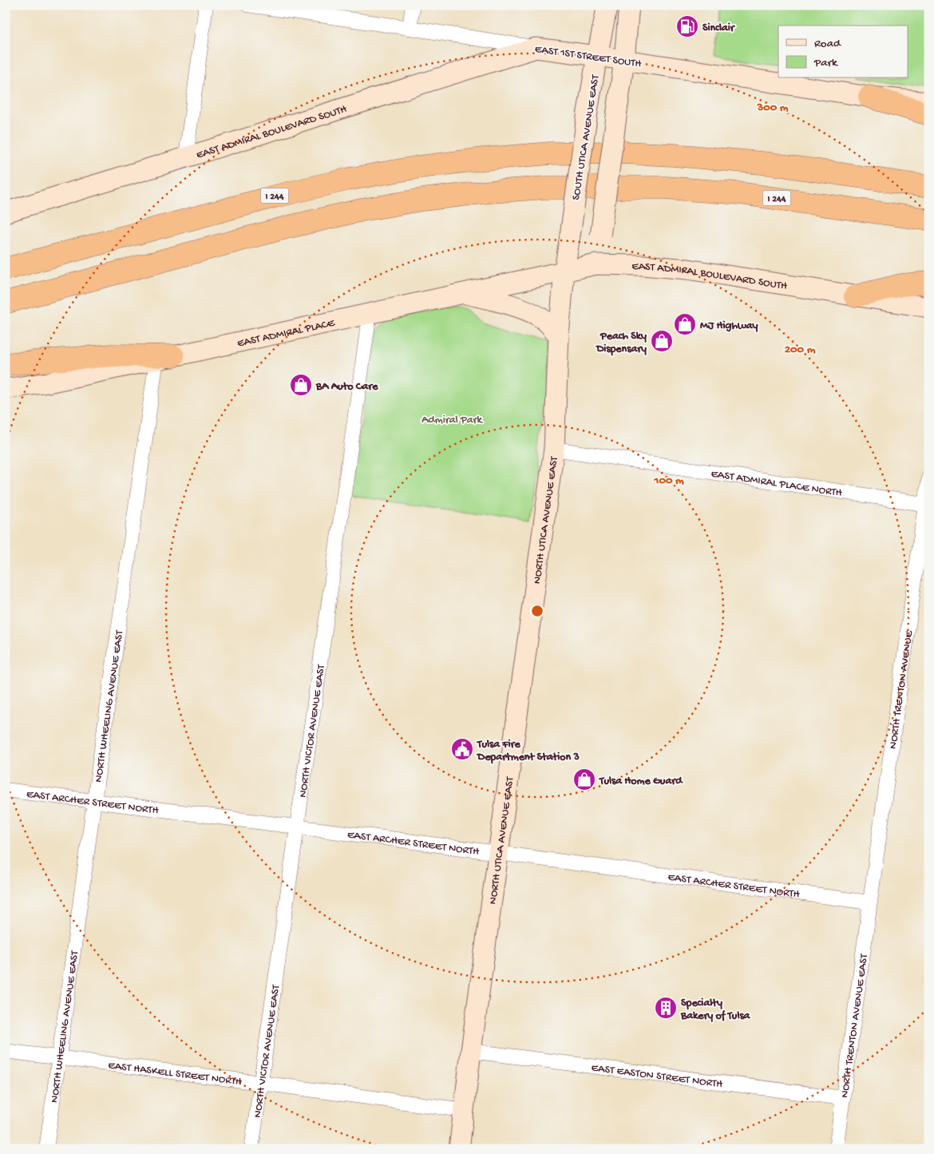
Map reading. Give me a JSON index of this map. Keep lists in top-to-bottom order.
{
  "streets": {
    "highway": ["I 244"],
    "main road": [
      "EAST 1ST STREET SOUTH",
      "EAST ADMIRAL BOULEVARD SOUTH",
      "SOUTH UTICA AVENUE EAST",
      "EAST ADMIRAL PLACE",
      "NORTH UTICA AVENUE EAST"
    ],
    "street": [
      "EAST ADMIRAL PLACE NORTH",
      "NORTH TRENTON AVENUE",
      "NORTH WHEELING AVENUE EAST",
      "NORTH VICTOR AVENUE EAST",
      "EAST ARCHER STREET NORTH",
      "NORTH TRENTON AVENUE EAST",
      "EAST HASKELL STREET NORTH",
      "EAST EASTON STREET NORTH"
    ]
  },
  "crossings": [
    ["EAST 1ST STREET SOUTH", "EAST ADMIRAL BOULEVARD SOUTH"],
    ["EAST 1ST STREET SOUTH", "SOUTH UTICA AVENUE EAST"],
    ["EAST ADMIRAL BOULEVARD SOUTH", "SOUTH UTICA AVENUE EAST"],
    ["EAST ADMIRAL BOULEVARD SOUTH", "EAST ADMIRAL PLACE"],
    ["EAST ADMIRAL BOULEVARD SOUTH", "NORTH UTICA AVENUE EAST"],
    ["SOUTH UTICA AVENUE EAST", "EAST ADMIRAL PLACE"],
    ["SOUTH UTICA AVENUE EAST", "NORTH UTICA AVENUE EAST"],
    ["EAST ADMIRAL PLACE", "NORTH UTICA AVENUE EAST"],
    ["EAST ADMIRAL PLACE", "NORTH WHEELING AVENUE EAST"],
    ["EAST ADMIRAL PLACE", "NORTH VICTOR AVENUE EAST"],
    ["EAST ADMIRAL PLACE NORTH", "NORTH UTICA AVENUE EAST"],
    ["EAST ADMIRAL PLACE NORTH", "NORTH TRENTON AVENUE"],
    ["NORTH UTICA AVENUE EAST", "EAST ARCHER STREET NORTH"],
    ["NORTH UTICA AVENUE EAST", "EAST HASKELL STREET NORTH"],
    ["NORTH UTICA AVENUE EAST", "EAST EASTON STREET NORTH"],
    ["NORTH TRENTON AVENUE", "EAST ARCHER STREET NORTH"],
    ["NORTH TRENTON AVENUE", "NORTH TRENTON AVENUE EAST"],
    ["NORTH WHEELING AVENUE EAST", "EAST ARCHER STREET NORTH"],
    ["NORTH WHEELING AVENUE EAST", "EAST HASKELL STREET NORTH"],
    ["NORTH VICTOR AVENUE EAST", "EAST ARCHER STREET NORTH"],
    ["NORTH VICTOR AVENUE EAST", "EAST HASKELL STREET NORTH"],
    ["EAST ARCHER STREET NORTH", "NORTH TRENTON AVENUE EAST"],
    ["NORTH TRENTON AVENUE EAST", "EAST EASTON STREET NORTH"]
  ],
  "parks": ["Admiral Park"],
  "places": {
    "fuel station": ["Sinclair"],
    "shop": [
      "MJ Highway",
      "Peach Sky Dispensary",
      "BA Auto Care",
      "Tulsa Home Guard"
    ],
    "public building": ["Tulsa Fire Department Station 3"],
    "building": ["Specialty Bakery of Tulsa"]
  },
  "legend": ["Road", "Park"],
  "rings": ["300 m", "200 m", "100 m"]
}
